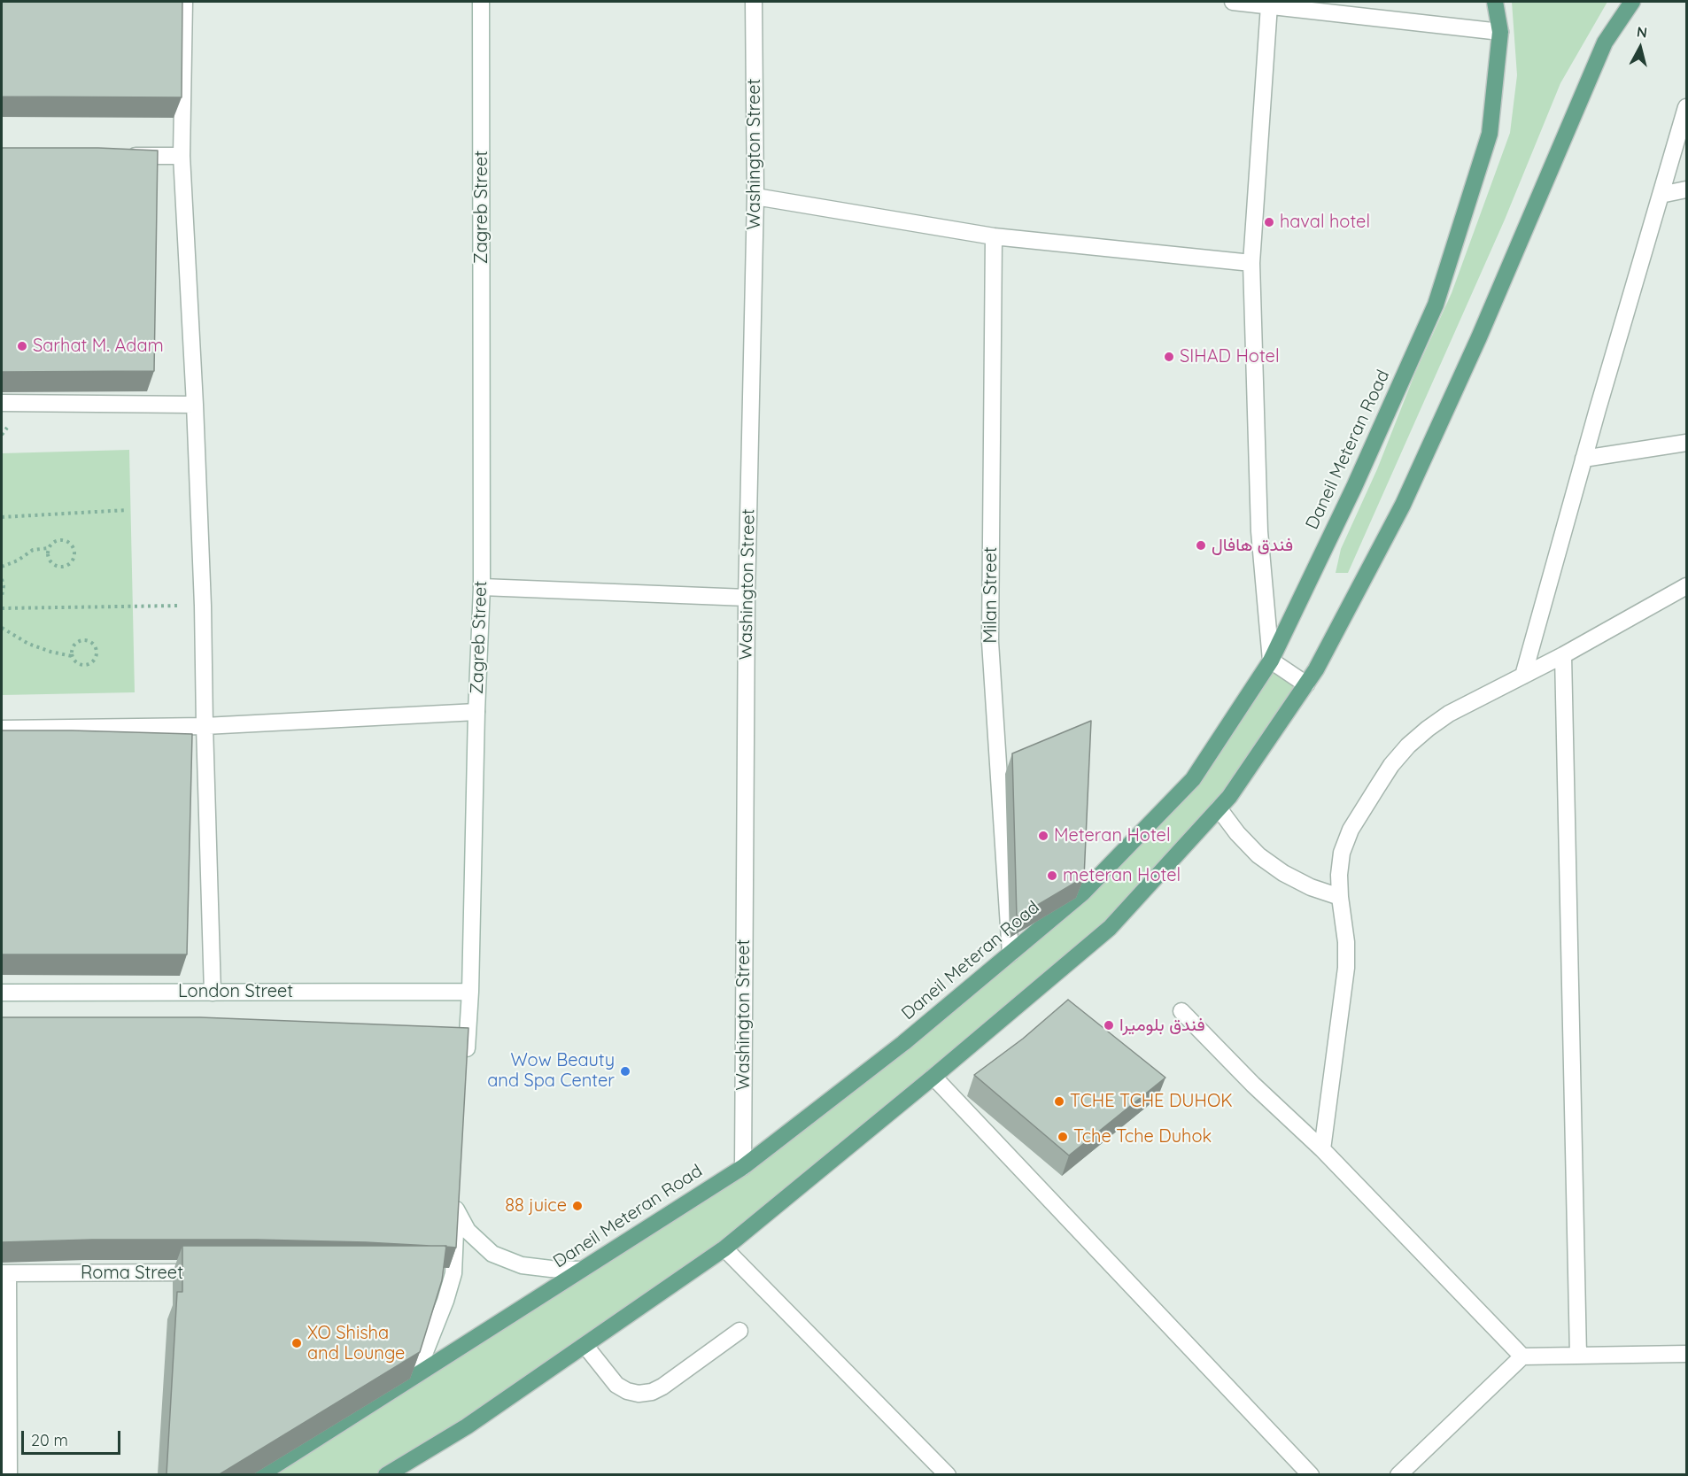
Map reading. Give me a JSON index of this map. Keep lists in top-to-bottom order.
{
  "streets": {
    "main road": ["Daneil Meteran Road"],
    "street": [
      "Washington Street",
      "Zagreb Street",
      "Milan Street",
      "London Street",
      "Roma Street"
    ]
  },
  "crossings": [
    ["Washington Street", "Daneil Meteran Road"],
    ["Zagreb Street", "London Street"],
    ["Daneil Meteran Road", "Milan Street"]
  ],
  "places": [
    "haval hotel",
    "Sarhat M. Adam",
    "SIHAD Hotel",
    "فندق هافال",
    "Meteran Hotel",
    "meteran Hotel",
    "فندق بلوميرا",
    "Wow Beauty and Spa Center",
    "TCHE TCHE DUHOK",
    "Tche Tche Duhok",
    "88 juice",
    "XO Shisha and Lounge"
  ],
  "scale_bar": "20 m",
  "north": "top"
}
